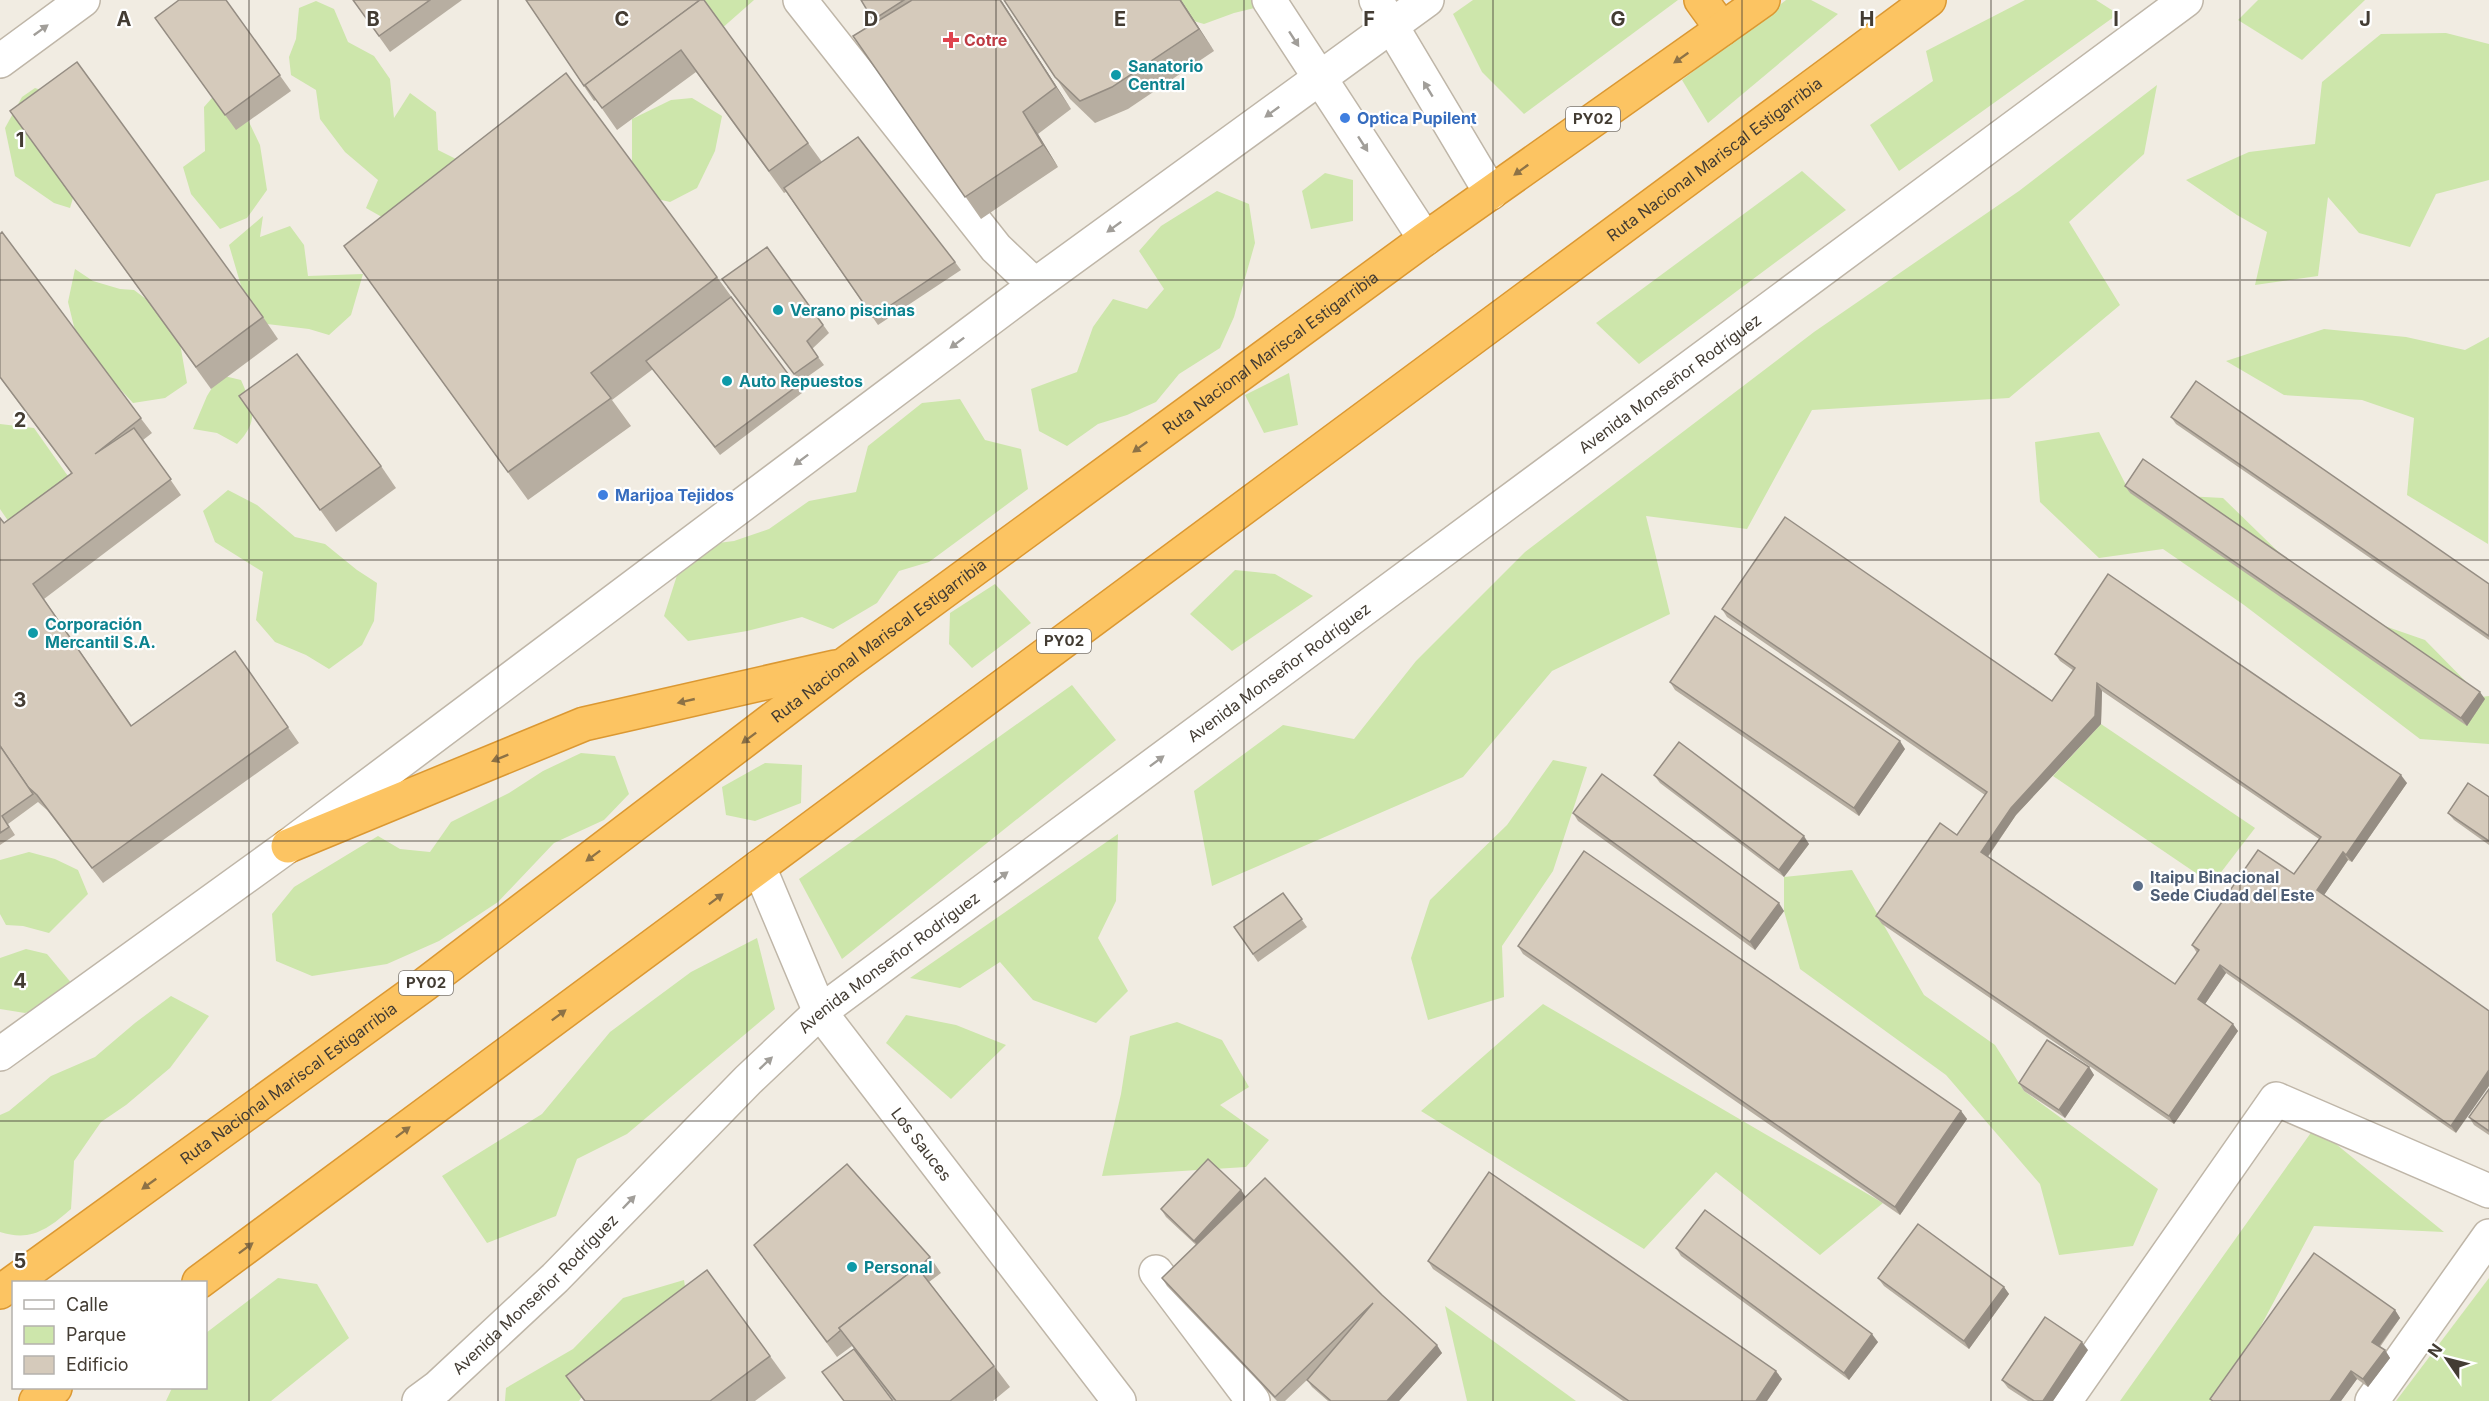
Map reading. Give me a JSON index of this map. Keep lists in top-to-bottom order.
{
  "streets": {
    "highway": ["PY02", "Ruta Nacional Mariscal Estigarribia"],
    "street": ["Avenida Monseñor Rodríguez", "Los Sauces"]
  },
  "crossings": [
    ["Ruta Nacional Mariscal Estigarribia", "Los Sauces"],
    ["Avenida Monseñor Rodríguez", "Los Sauces"]
  ],
  "one_way": ["Avenida Monseñor Rodríguez"],
  "places": {
    "health": ["Cotre"],
    "other": [
      "Sanatorio Central",
      "Optica Pupilent",
      "Verano piscinas",
      "Auto Repuestos",
      "Marijoa Tejidos",
      "Corporación Mercantil S.A.",
      "Itaipu Binacional Sede Ciudad del Este",
      "Personal"
    ]
  },
  "legend": ["Calle", "Parque", "Edificio"],
  "north": "top left",
  "grid": {
    "columns": [
      "A",
      "B",
      "C",
      "D",
      "E",
      "F",
      "G",
      "H",
      "I",
      "J"
    ],
    "rows": [
      "1",
      "2",
      "3",
      "4",
      "5"
    ]
  }
}
